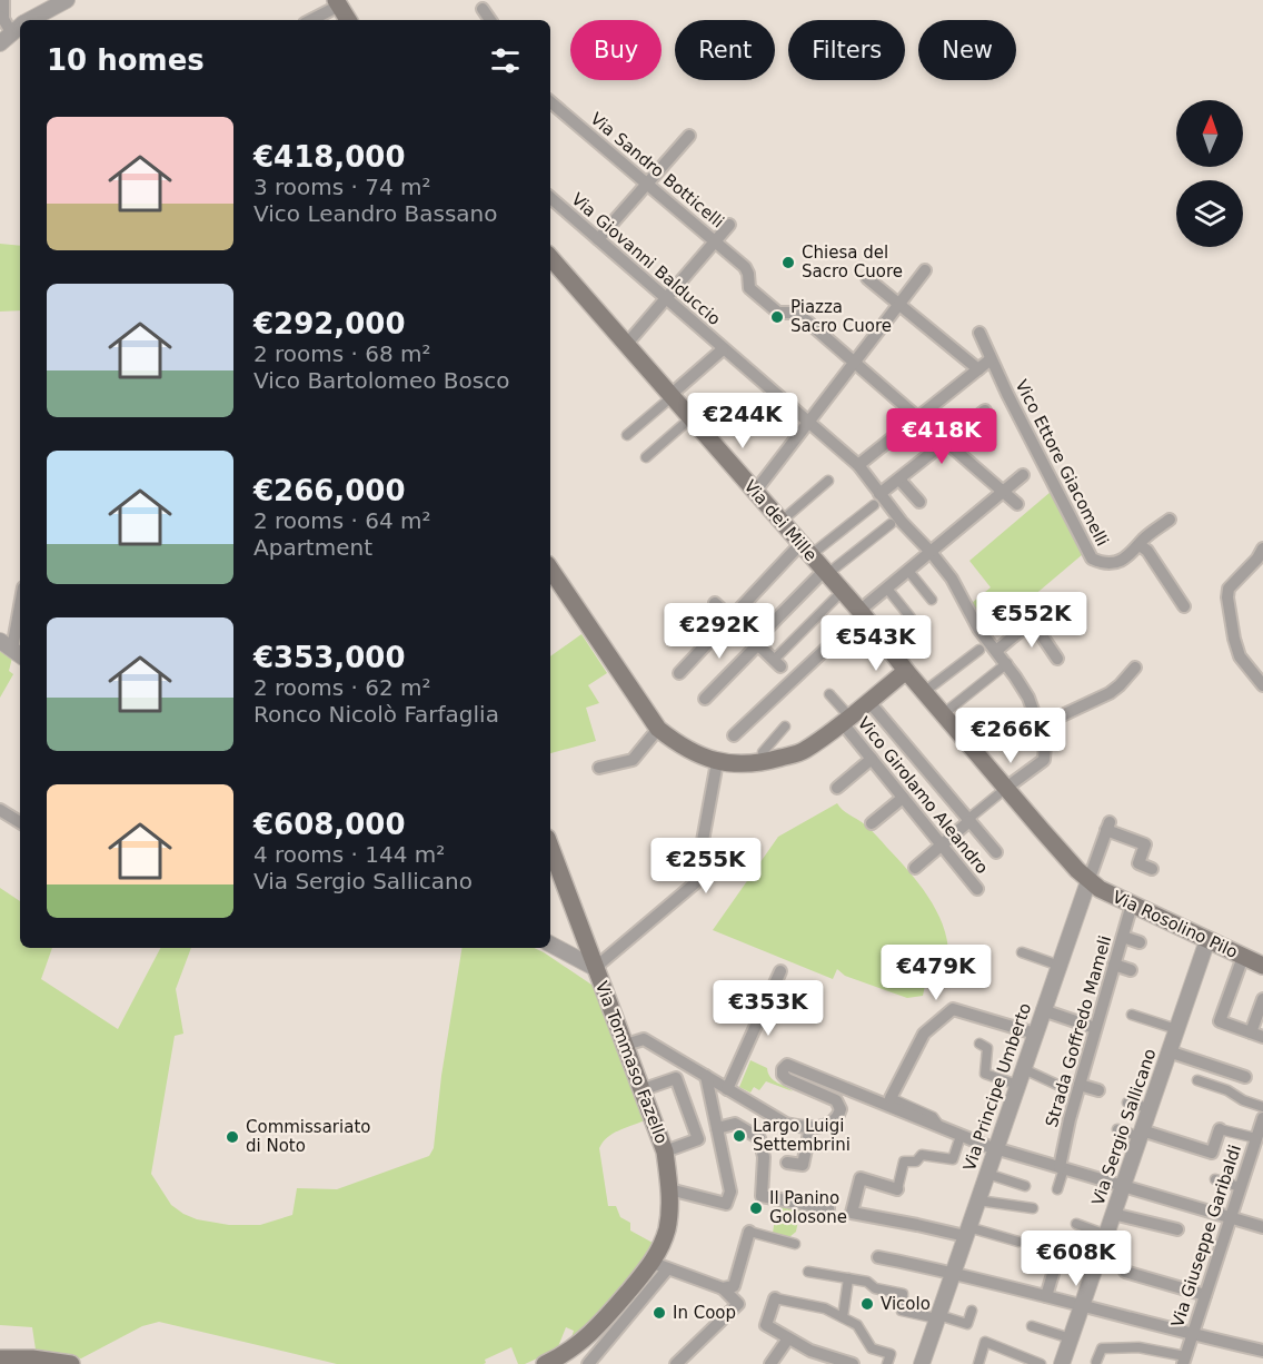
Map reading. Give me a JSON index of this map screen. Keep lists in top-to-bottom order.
{
  "streets": {
    "main road": ["Via dei Mille", "Via Rosolino Pilo", "Via Tommaso Fazello"],
    "street": [
      "Via Sandro Botticelli",
      "Via Giovanni Balduccio",
      "Vico Ettore Giacomelli",
      "Vico Girolamo Aleandro",
      "Strada Goffredo Mameli",
      "Via Principe Umberto",
      "Via Sergio Sallicano",
      "Via Giuseppe Garibaldi"
    ]
  },
  "crossings": [
    ["Via Giovanni Balduccio", "Via dei Mille"],
    ["Via Giovanni Balduccio", "Via Rosolino Pilo"],
    ["Via dei Mille", "Via Rosolino Pilo"],
    ["Via Rosolino Pilo", "Strada Goffredo Mameli"],
    ["Via Rosolino Pilo", "Via Principe Umberto"],
    ["Via Rosolino Pilo", "Via Sergio Sallicano"]
  ],
  "places": [
    "Chiesa del Sacro Cuore",
    "Piazza Sacro Cuore",
    "Largo Luigi Settembrini",
    "Commissariato di Noto",
    "Il Panino Golosone",
    "Vicolo",
    "In Coop"
  ],
  "north": "top",
  "page": {
    "chip": [
      "Buy",
      "Rent",
      "Filters",
      "New"
    ],
    "heading": "10 homes",
    "list": [
      {
        "name": "€418,000",
        "note": "3 rooms · 74 m² · Vico Leandro Bassano"
      },
      {
        "name": "€292,000",
        "note": "2 rooms · 68 m² · Vico Bartolomeo Bosco"
      },
      {
        "name": "€266,000",
        "note": "2 rooms · 64 m² · Apartment"
      },
      {
        "name": "€353,000",
        "note": "2 rooms · 62 m² · Ronco Nicolò Farfaglia"
      },
      {
        "name": "€608,000",
        "note": "4 rooms · 144 m² · Via Sergio Sallicano"
      }
    ],
    "price": [
      "€244K",
      "€418K",
      "€552K",
      "€292K",
      "€543K",
      "€266K",
      "€255K",
      "€479K",
      "€353K",
      "€608K"
    ]
  }
}
